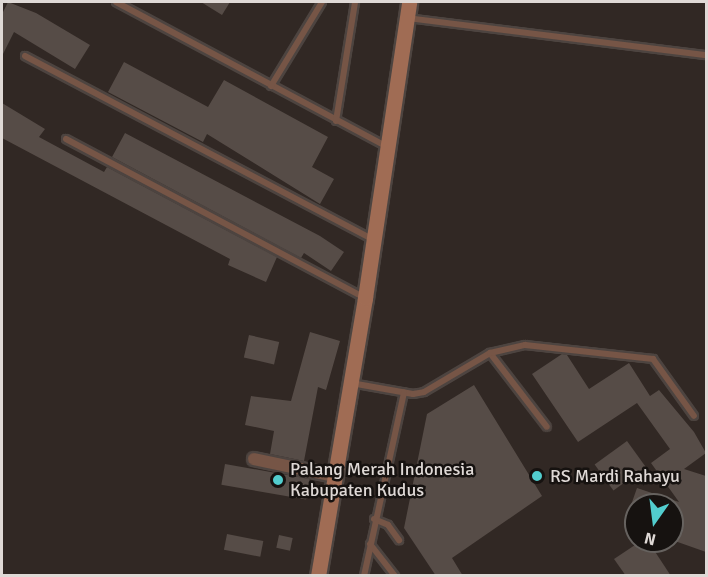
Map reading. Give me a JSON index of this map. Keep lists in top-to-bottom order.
{
  "places": ["RS Mardi Rahayu", "Palang Merah Indonesia Kabupaten Kudus"],
  "north": "bottom"
}
